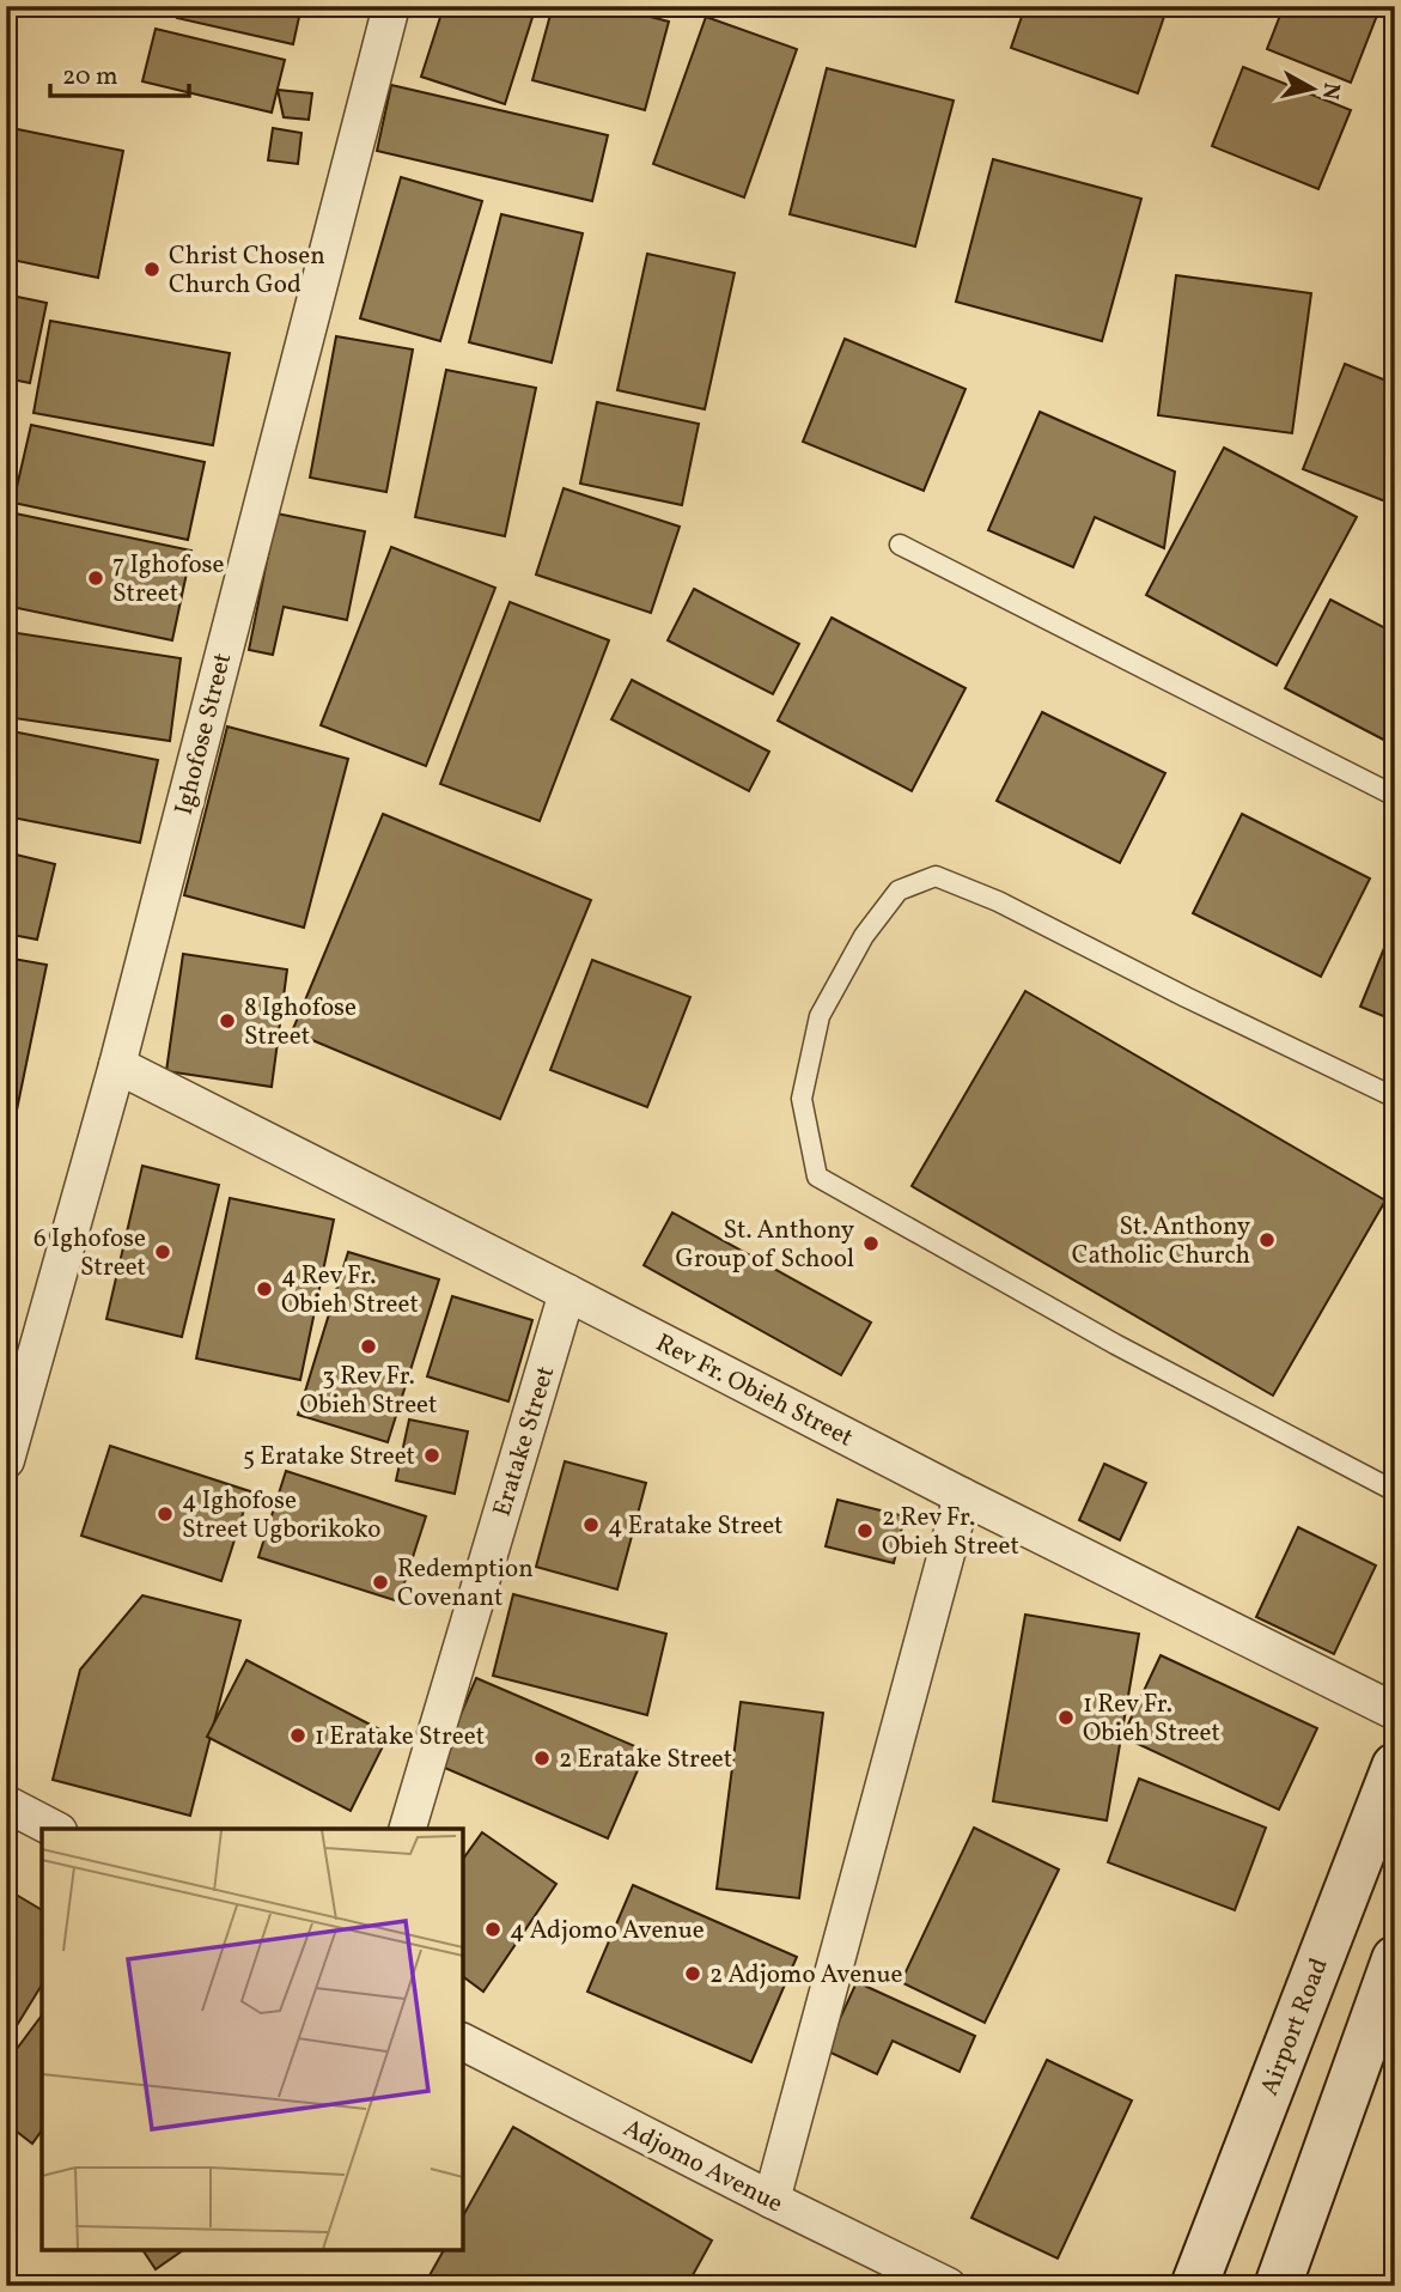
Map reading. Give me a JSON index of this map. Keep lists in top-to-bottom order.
{
  "streets": {
    "main road": ["Airport Road"],
    "street": [
      "Ighofose Street",
      "Rev Fr. Obieh Street",
      "Eratake Street",
      "Adjomo Avenue"
    ]
  },
  "crossings": [
    ["Ighofose Street", "Rev Fr. Obieh Street"],
    ["Rev Fr. Obieh Street", "Eratake Street"]
  ],
  "places": [
    "Christ Chosen Church God",
    "7 Ighofose Street",
    "8 Ighofose Street",
    "St. Anthony Catholic Church",
    "St. Anthony Group of School",
    "6 Ighofose Street",
    "4 Rev Fr. Obieh Street",
    "3 Rev Fr. Obieh Street",
    "5 Eratake Street",
    "4 Ighofose Street Ugborikoko",
    "4 Eratake Street",
    "2 Rev Fr. Obieh Street",
    "Redemption Covenant",
    "1 Rev Fr. Obieh Street",
    "1 Eratake Street",
    "2 Eratake Street",
    "4 Adjomo Avenue",
    "2 Adjomo Avenue"
  ],
  "scale_bar": "20 m",
  "north": "right"
}
